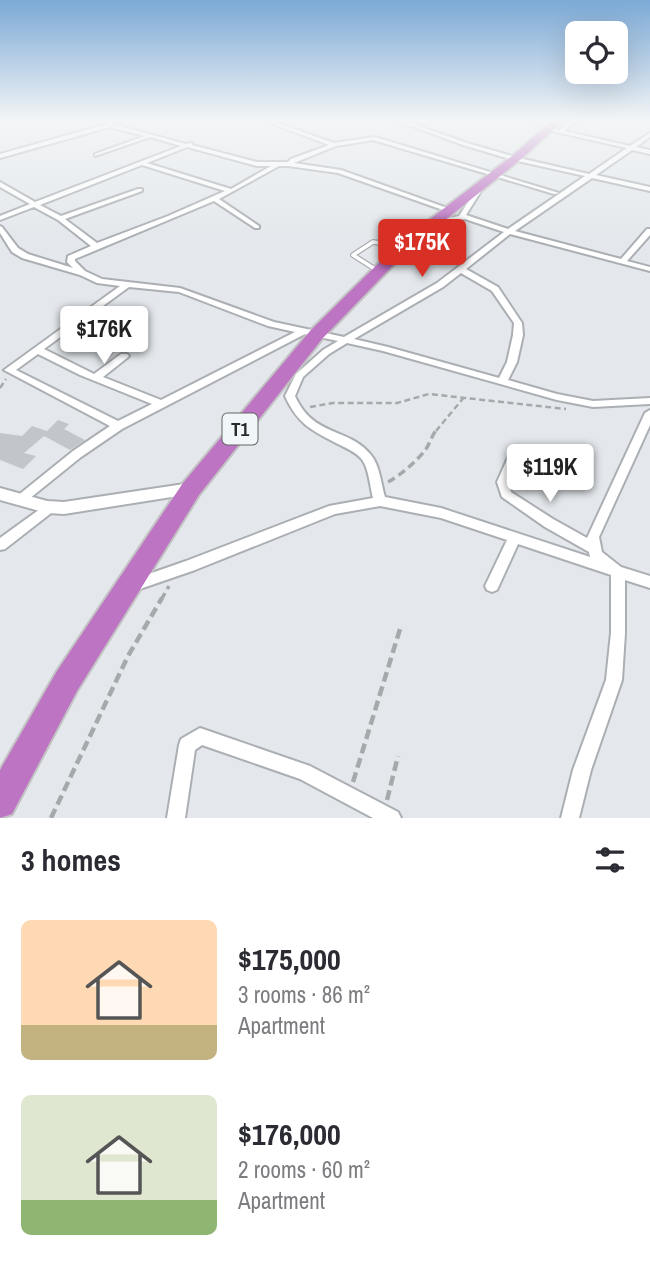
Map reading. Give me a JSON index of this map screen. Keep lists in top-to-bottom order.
{
  "streets": {
    "highway": ["T1"]
  },
  "page": {
    "price": ["$175K", "$176K", "$119K"],
    "heading": "3 homes",
    "list": [
      {
        "name": "$175,000",
        "note": "3 rooms · 86 m² · Apartment"
      },
      {
        "name": "$176,000",
        "note": "2 rooms · 60 m² · Apartment"
      }
    ]
  }
}
